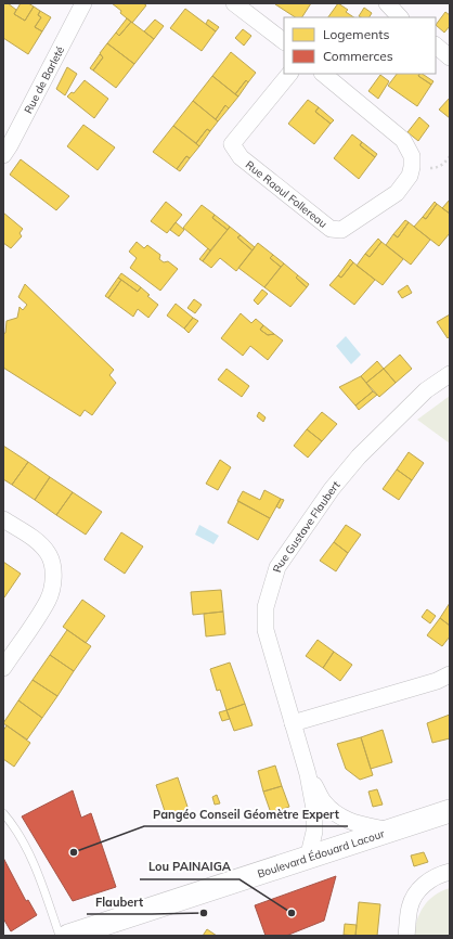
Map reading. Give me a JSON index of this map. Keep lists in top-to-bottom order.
{
  "streets": {
    "main road": ["Boulevard Édouard Lacour"],
    "street": ["Rue de Barleté", "Rue Raoul Follereau", "Rue Gustave Flaubert"]
  },
  "crossings": [
    ["Rue Gustave Flaubert", "Boulevard Édouard Lacour"]
  ],
  "places": ["Pangéo Conseil Géomètre Expert", "Flaubert", "Lou PAINAIGA"],
  "legend": ["Logements", "Commerces"]
}
